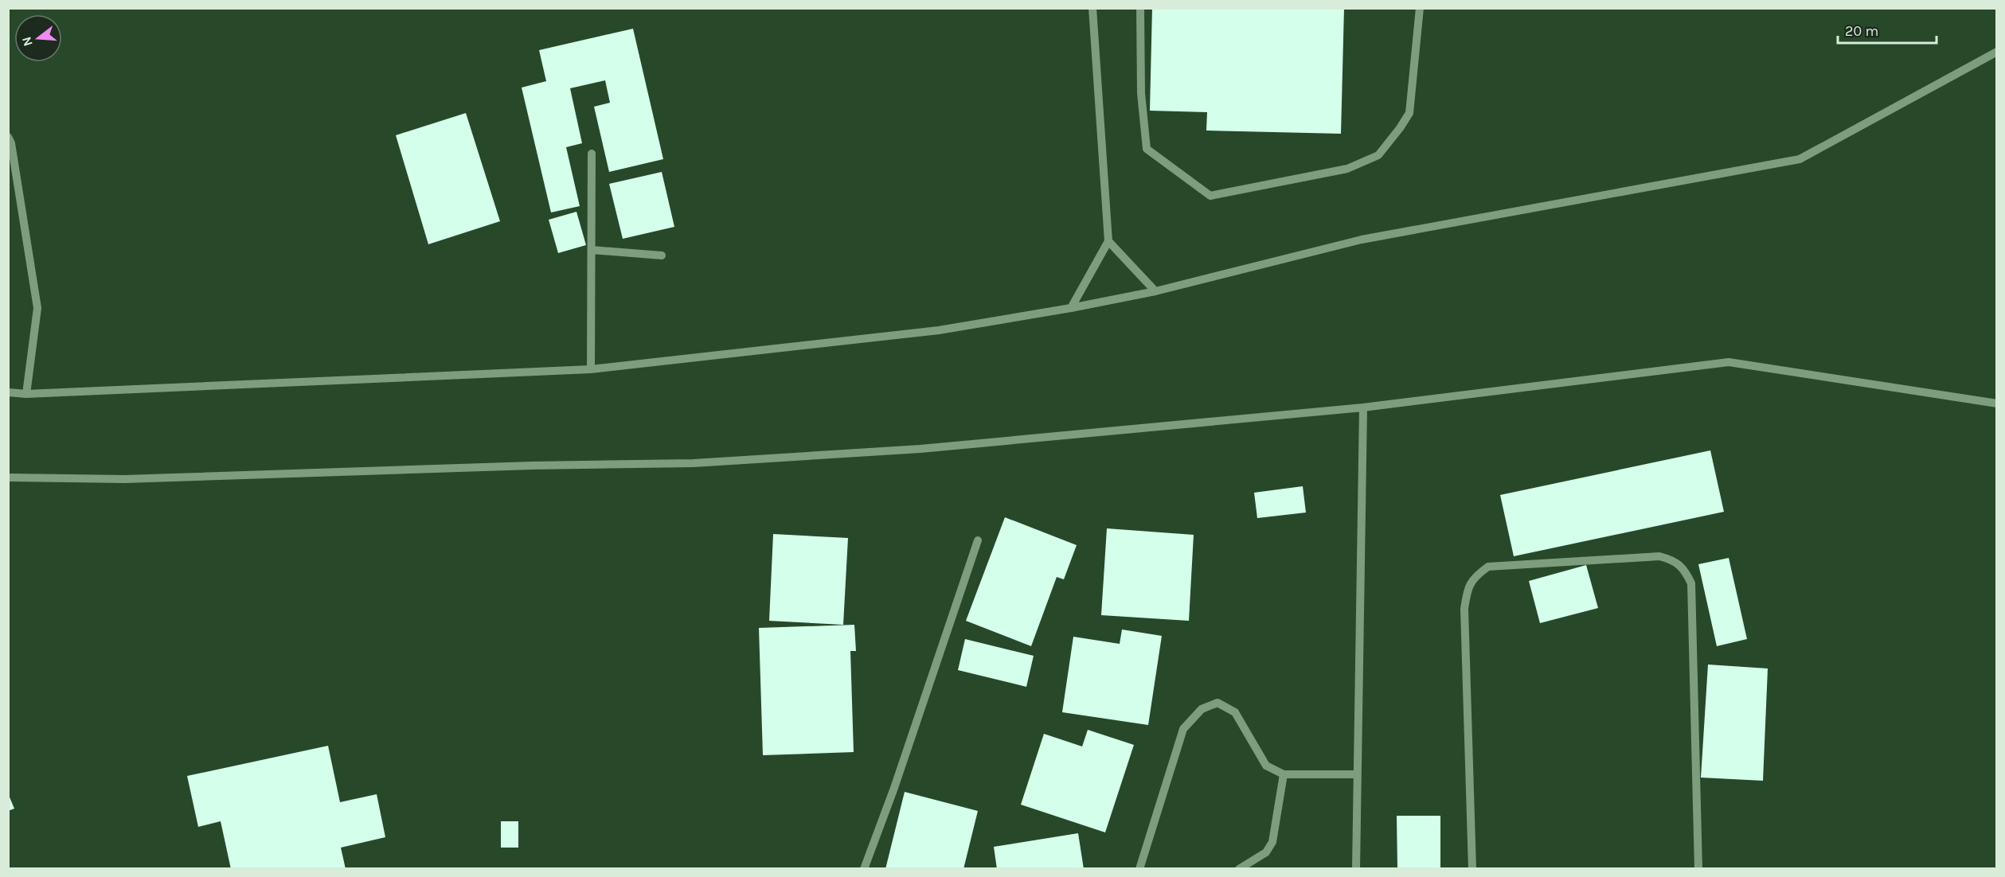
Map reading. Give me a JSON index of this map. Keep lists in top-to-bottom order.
{
  "scale_bar": "20 m",
  "north": "left"
}
